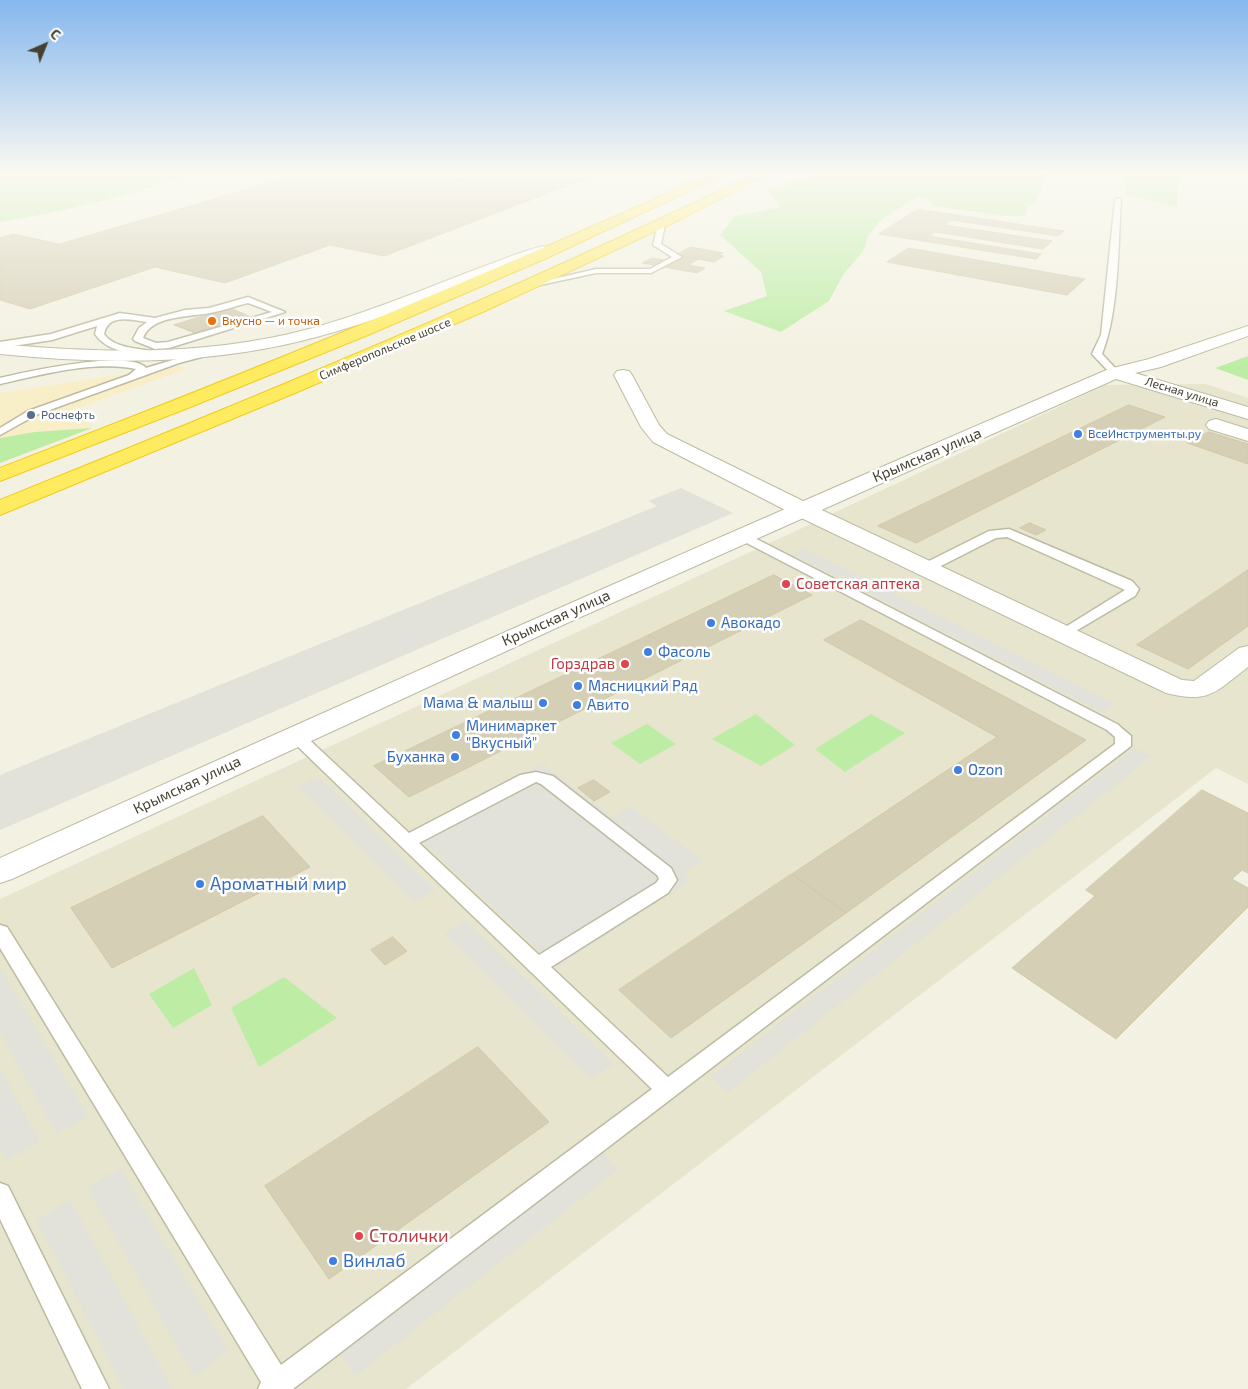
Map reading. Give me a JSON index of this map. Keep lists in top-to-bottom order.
{
  "streets": {
    "highway": ["Симферопольское шоссе"],
    "street": ["Лесная улица", "Крымская улица"]
  },
  "crossings": [
    ["Лесная улица", "Крымская улица"]
  ],
  "places": [
    "Вкусно — и точка",
    "Роснефть",
    "ВсеИнструменты.ру",
    "Советская аптека",
    "Авокадо",
    "Фасоль",
    "Горздрав",
    "Мясницкий Ряд",
    "Мама & малыш",
    "Авито",
    "Минимаркет \"Вкусный\"",
    "Буханка",
    "Ozon",
    "Ароматный мир",
    "Столички",
    "Винлаб"
  ],
  "north": "top right"
}
